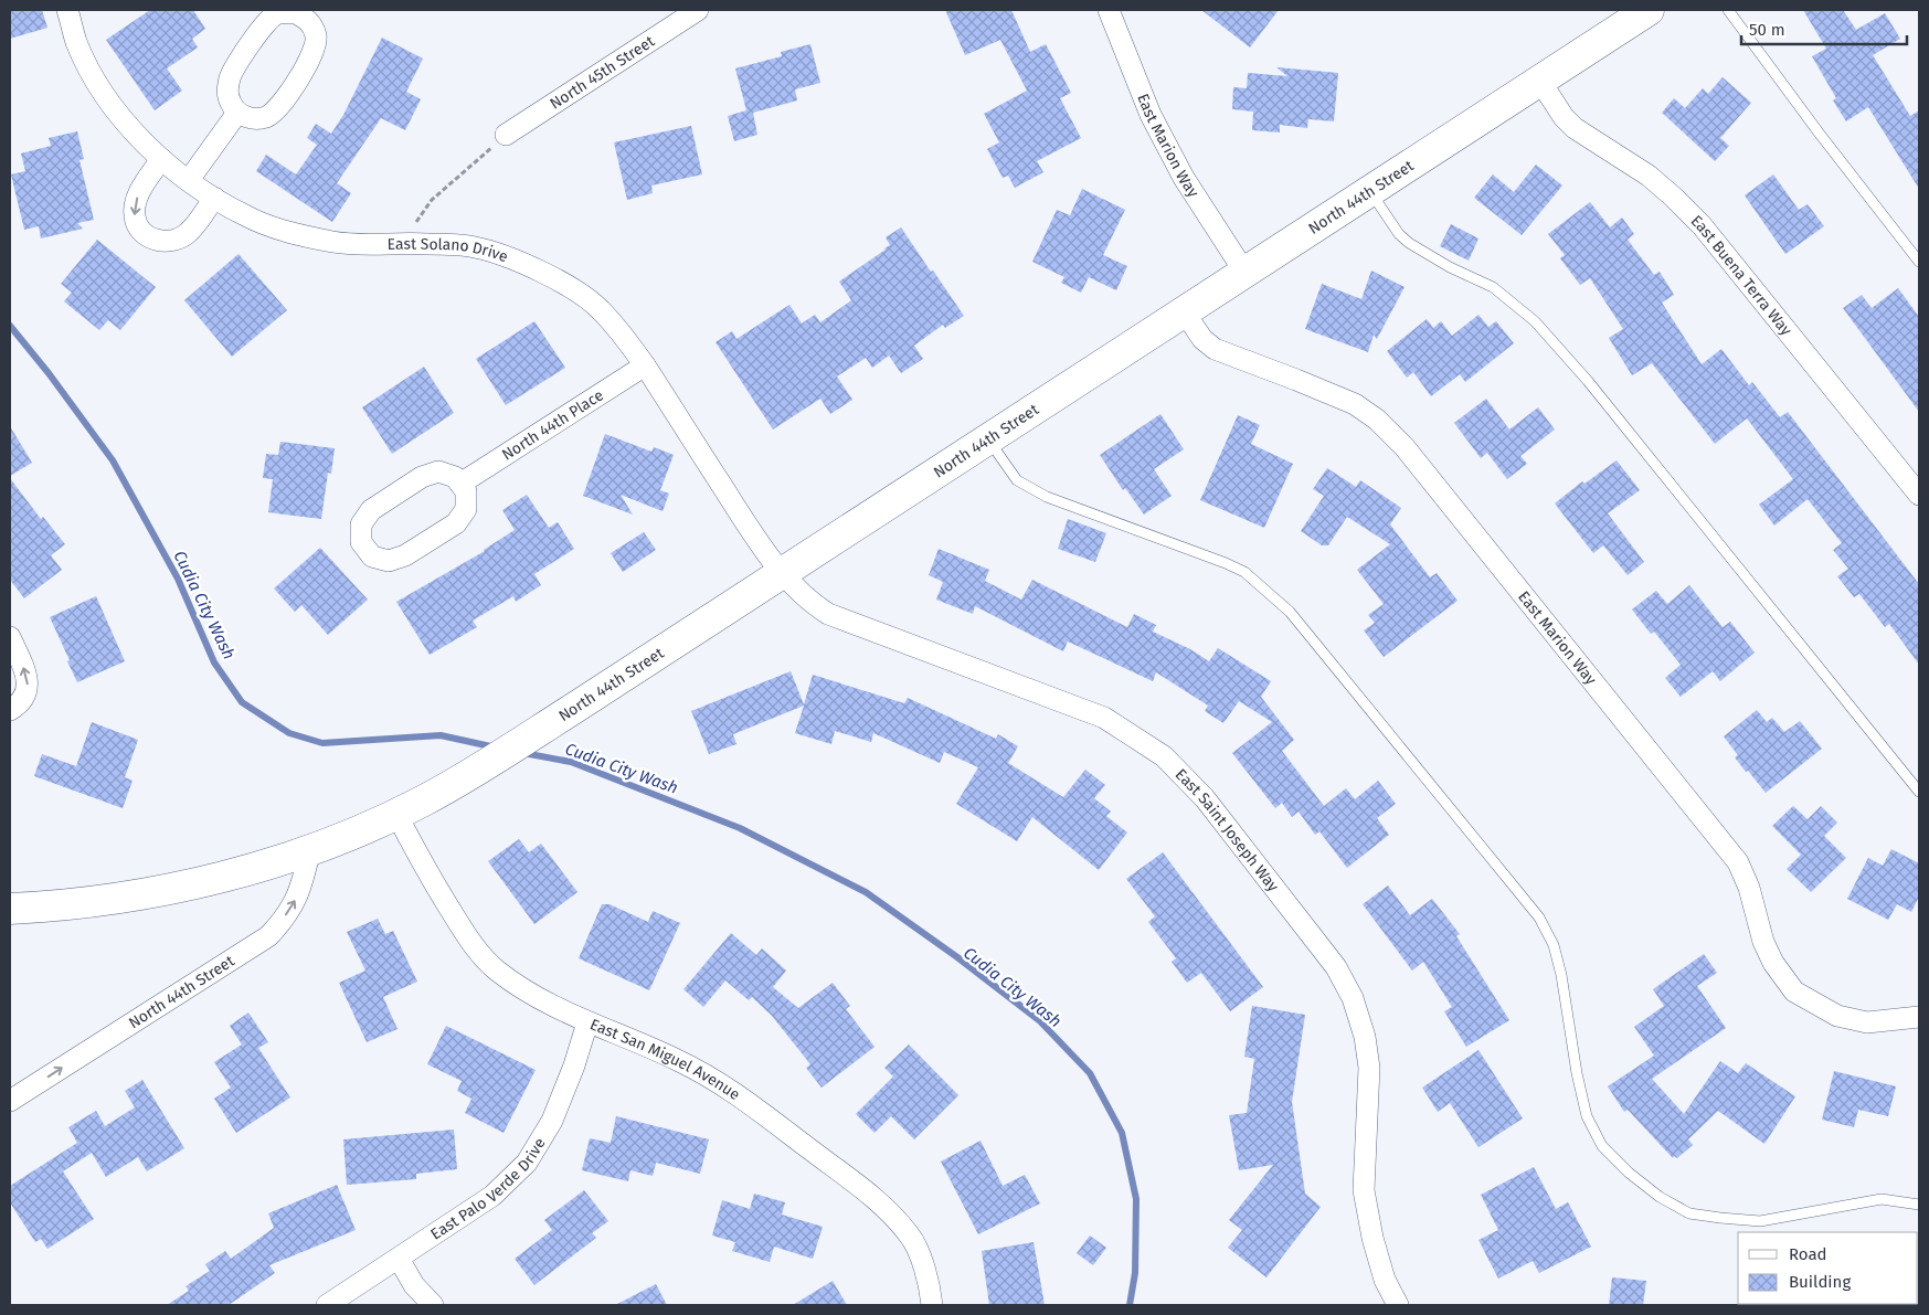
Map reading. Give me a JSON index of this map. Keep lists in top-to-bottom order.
{
  "streets": {
    "main road": ["North 44th Street"],
    "street": [
      "North 45th Street",
      "East Marion Way",
      "East Solano Drive",
      "East Buena Terra Way",
      "North 44th Place",
      "East Saint Joseph Way",
      "East San Miguel Avenue",
      "East Palo Verde Drive"
    ]
  },
  "crossings": [
    ["East Marion Way", "North 44th Street"],
    ["North 44th Street", "East Solano Drive"],
    ["North 44th Street", "East Buena Terra Way"],
    ["North 44th Street", "East Saint Joseph Way"],
    ["North 44th Street", "East San Miguel Avenue"],
    ["East Solano Drive", "North 44th Place"],
    ["East Solano Drive", "East Saint Joseph Way"],
    ["East San Miguel Avenue", "East Palo Verde Drive"]
  ],
  "water": ["Cudia City Wash"],
  "legend": ["Road", "Building"],
  "scale_bar": "50 m"
}
